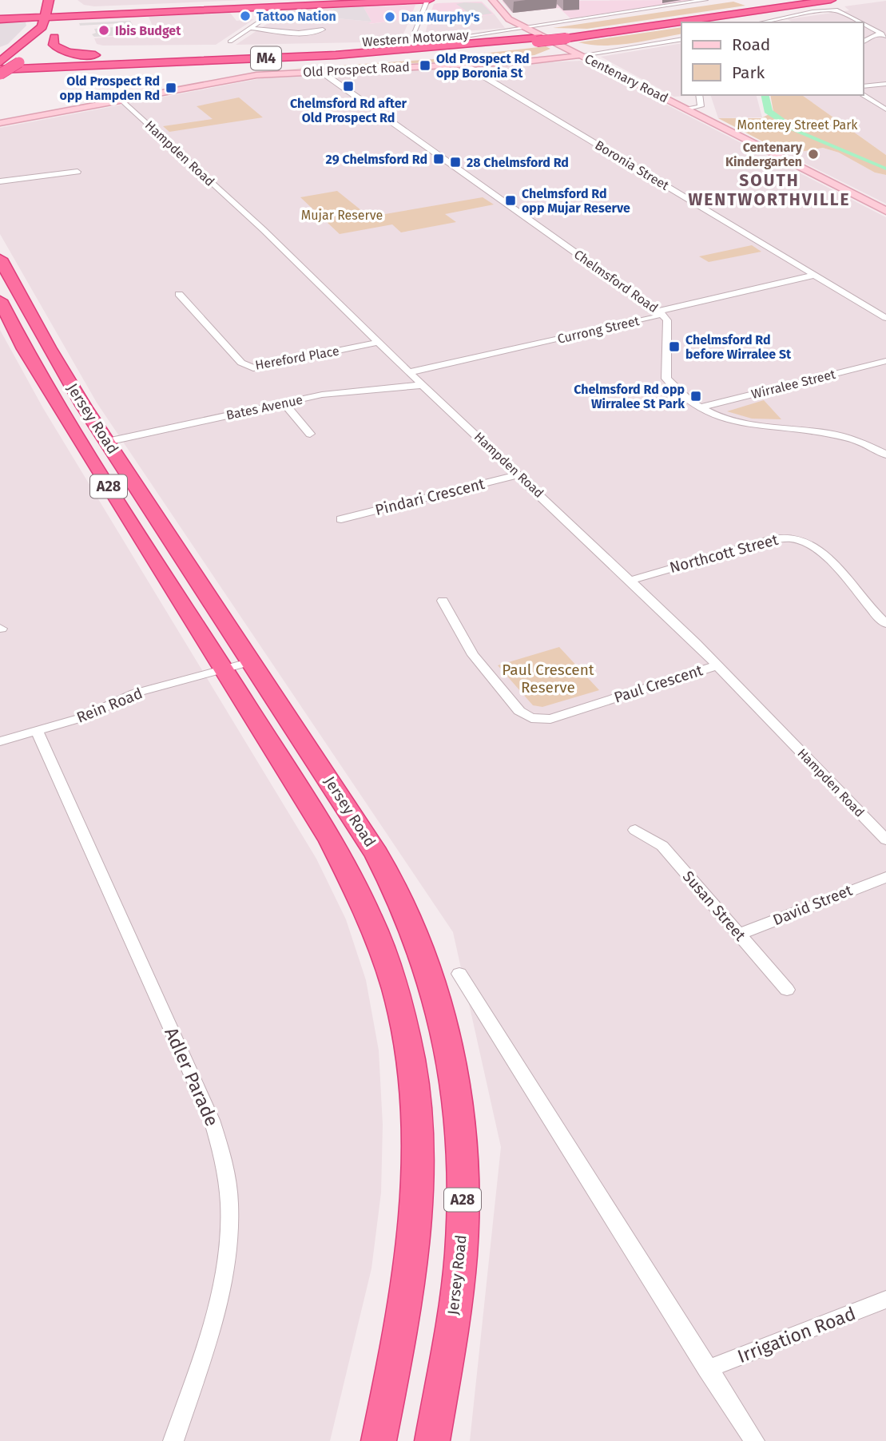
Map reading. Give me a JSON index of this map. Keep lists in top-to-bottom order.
{
  "streets": {
    "highway": [
      "Western Motorway",
      "M4",
      "Jersey Road",
      "A28"
    ],
    "main road": ["Old Prospect Road", "Centenary Road"],
    "street": [
      "Hampden Road",
      "Boronia Street",
      "Chelmsford Road",
      "Currong Street",
      "Hereford Place",
      "Wirralee Street",
      "Bates Avenue",
      "Pindari Crescent",
      "Northcott Street",
      "Paul Crescent",
      "Rein Road",
      "David Street",
      "Susan Street",
      "Adler Parade",
      "Irrigation Road"
    ]
  },
  "crossings": [
    ["Old Prospect Road", "Centenary Road"],
    ["Old Prospect Road", "Hampden Road"],
    ["Old Prospect Road", "Boronia Street"],
    ["Old Prospect Road", "Chelmsford Road"],
    ["Hampden Road", "Currong Street"],
    ["Hampden Road", "Hereford Place"],
    ["Hampden Road", "Bates Avenue"],
    ["Hampden Road", "Pindari Crescent"],
    ["Hampden Road", "Northcott Street"],
    ["Hampden Road", "Paul Crescent"],
    ["Boronia Street", "Currong Street"],
    ["Chelmsford Road", "Currong Street"],
    ["Chelmsford Road", "Wirralee Street"],
    ["Bates Avenue", "Jersey Road"],
    ["Jersey Road", "Rein Road"],
    ["Rein Road", "Adler Parade"],
    ["David Street", "Susan Street"]
  ],
  "districts": ["SOUTH WENTWORTHVILLE"],
  "parks": ["Monterey Street Park", "Mujar Reserve", "Paul Crescent Reserve"],
  "places": {
    "other": [
      "Tattoo Nation",
      "Dan Murphy's",
      "Ibis Budget",
      "Centenary Kindergarten"
    ],
    "transit": [
      "Old Prospect Rd opp Boronia St",
      "Chelmsford Rd after Old Prospect Rd",
      "Old Prospect Rd opp Hampden Rd",
      "29 Chelmsford Rd",
      "28 Chelmsford Rd",
      "Chelmsford Rd opp Mujar Reserve",
      "Chelmsford Rd before Wirralee St",
      "Chelmsford Rd opp Wirralee St Park"
    ]
  },
  "legend": ["Road", "Park"]
}
